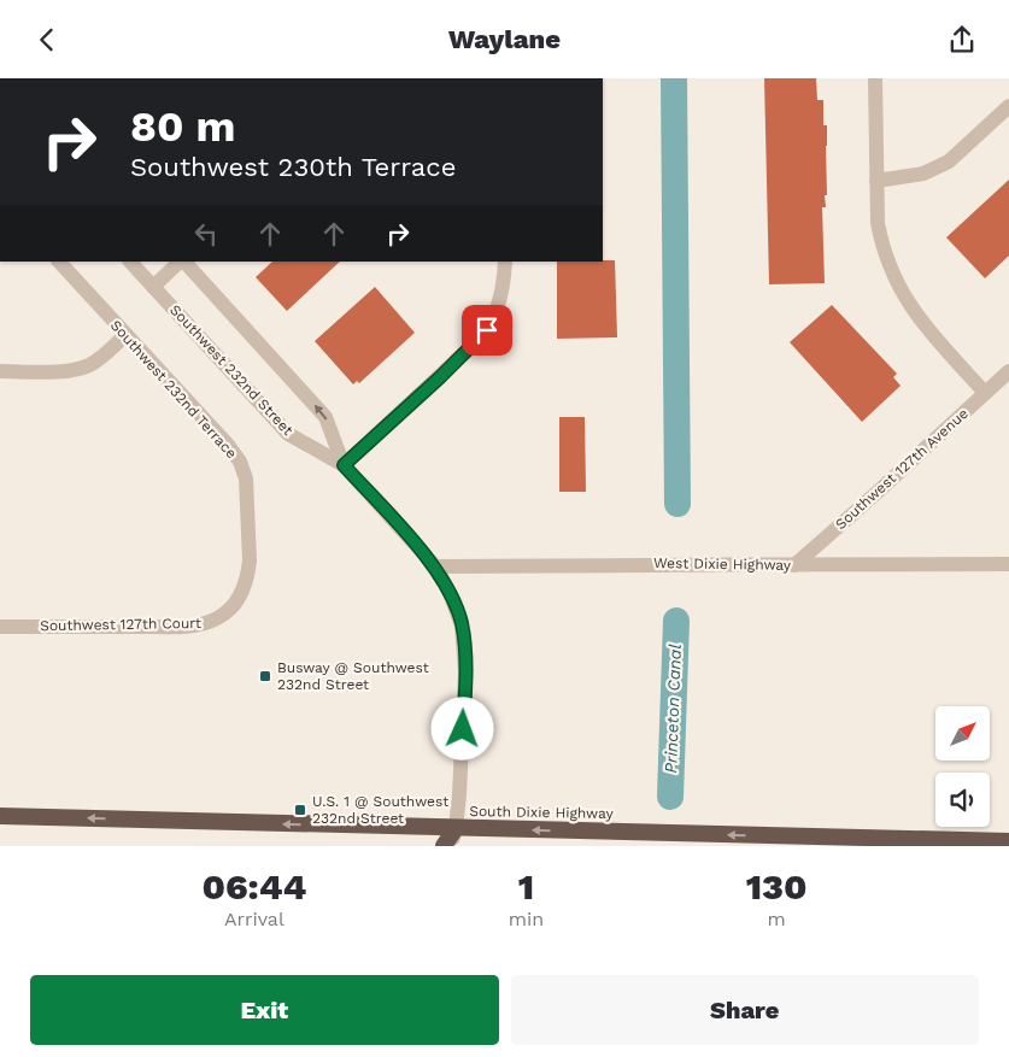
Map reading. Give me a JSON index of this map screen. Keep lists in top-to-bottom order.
{
  "streets": {
    "highway": ["South Dixie Highway"],
    "street": [
      "Southwest 232nd Street",
      "Southwest 232nd Terrace",
      "Southwest 127th Avenue",
      "West Dixie Highway",
      "Southwest 127th Court"
    ]
  },
  "crossings": [
    ["Southwest 232nd Street", "West Dixie Highway"],
    ["Southwest 232nd Street", "South Dixie Highway"],
    ["Southwest 232nd Terrace", "Southwest 127th Court"],
    ["Southwest 127th Avenue", "West Dixie Highway"]
  ],
  "one_way": ["South Dixie Highway"],
  "water": ["Princeton Canal"],
  "places": {
    "transit": ["Busway @ Southwest 232nd Street", "U.S. 1 @ Southwest 232nd Street"]
  },
  "north": "top right",
  "page": {
    "header": "Waylane",
    "turn": ["80 m", "Southwest 230th Terrace"],
    "eta": [
      "06:44",
      "Arrival",
      "1",
      "min",
      "130",
      "m"
    ],
    "buttons": ["Exit", "Share"]
  }
}
